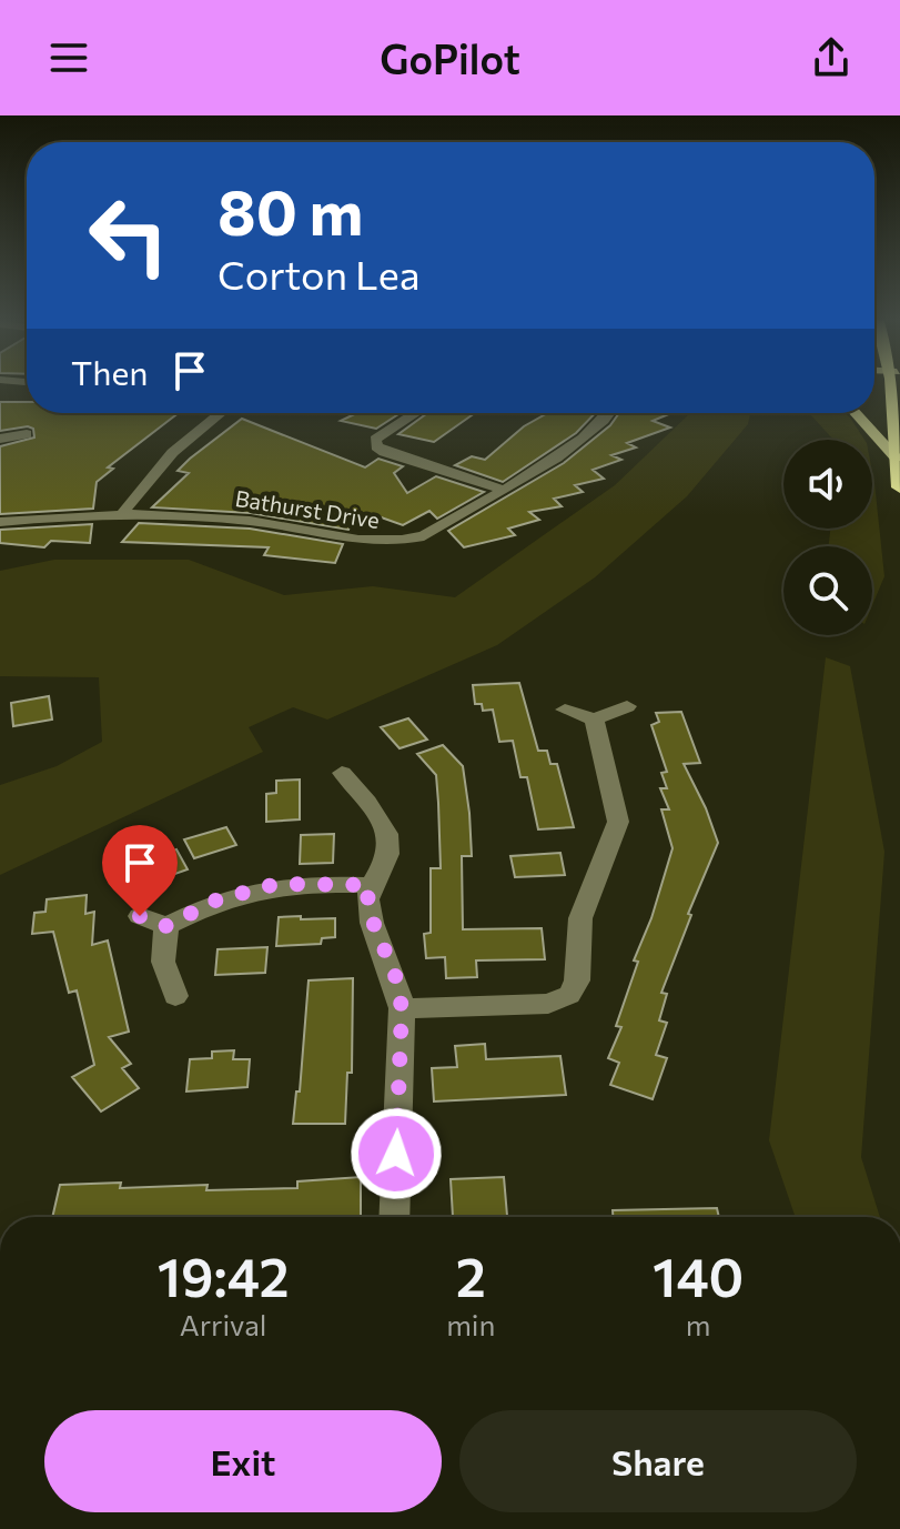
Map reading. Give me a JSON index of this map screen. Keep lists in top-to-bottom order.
{
  "streets": {
    "street": ["Bathurst Drive"]
  },
  "page": {
    "header": "GoPilot",
    "turn": ["80 m", "Corton Lea"],
    "then": "Then",
    "eta": [
      "19:42",
      "Arrival",
      "2",
      "min",
      "140",
      "m"
    ],
    "buttons": ["Exit", "Share"]
  }
}
